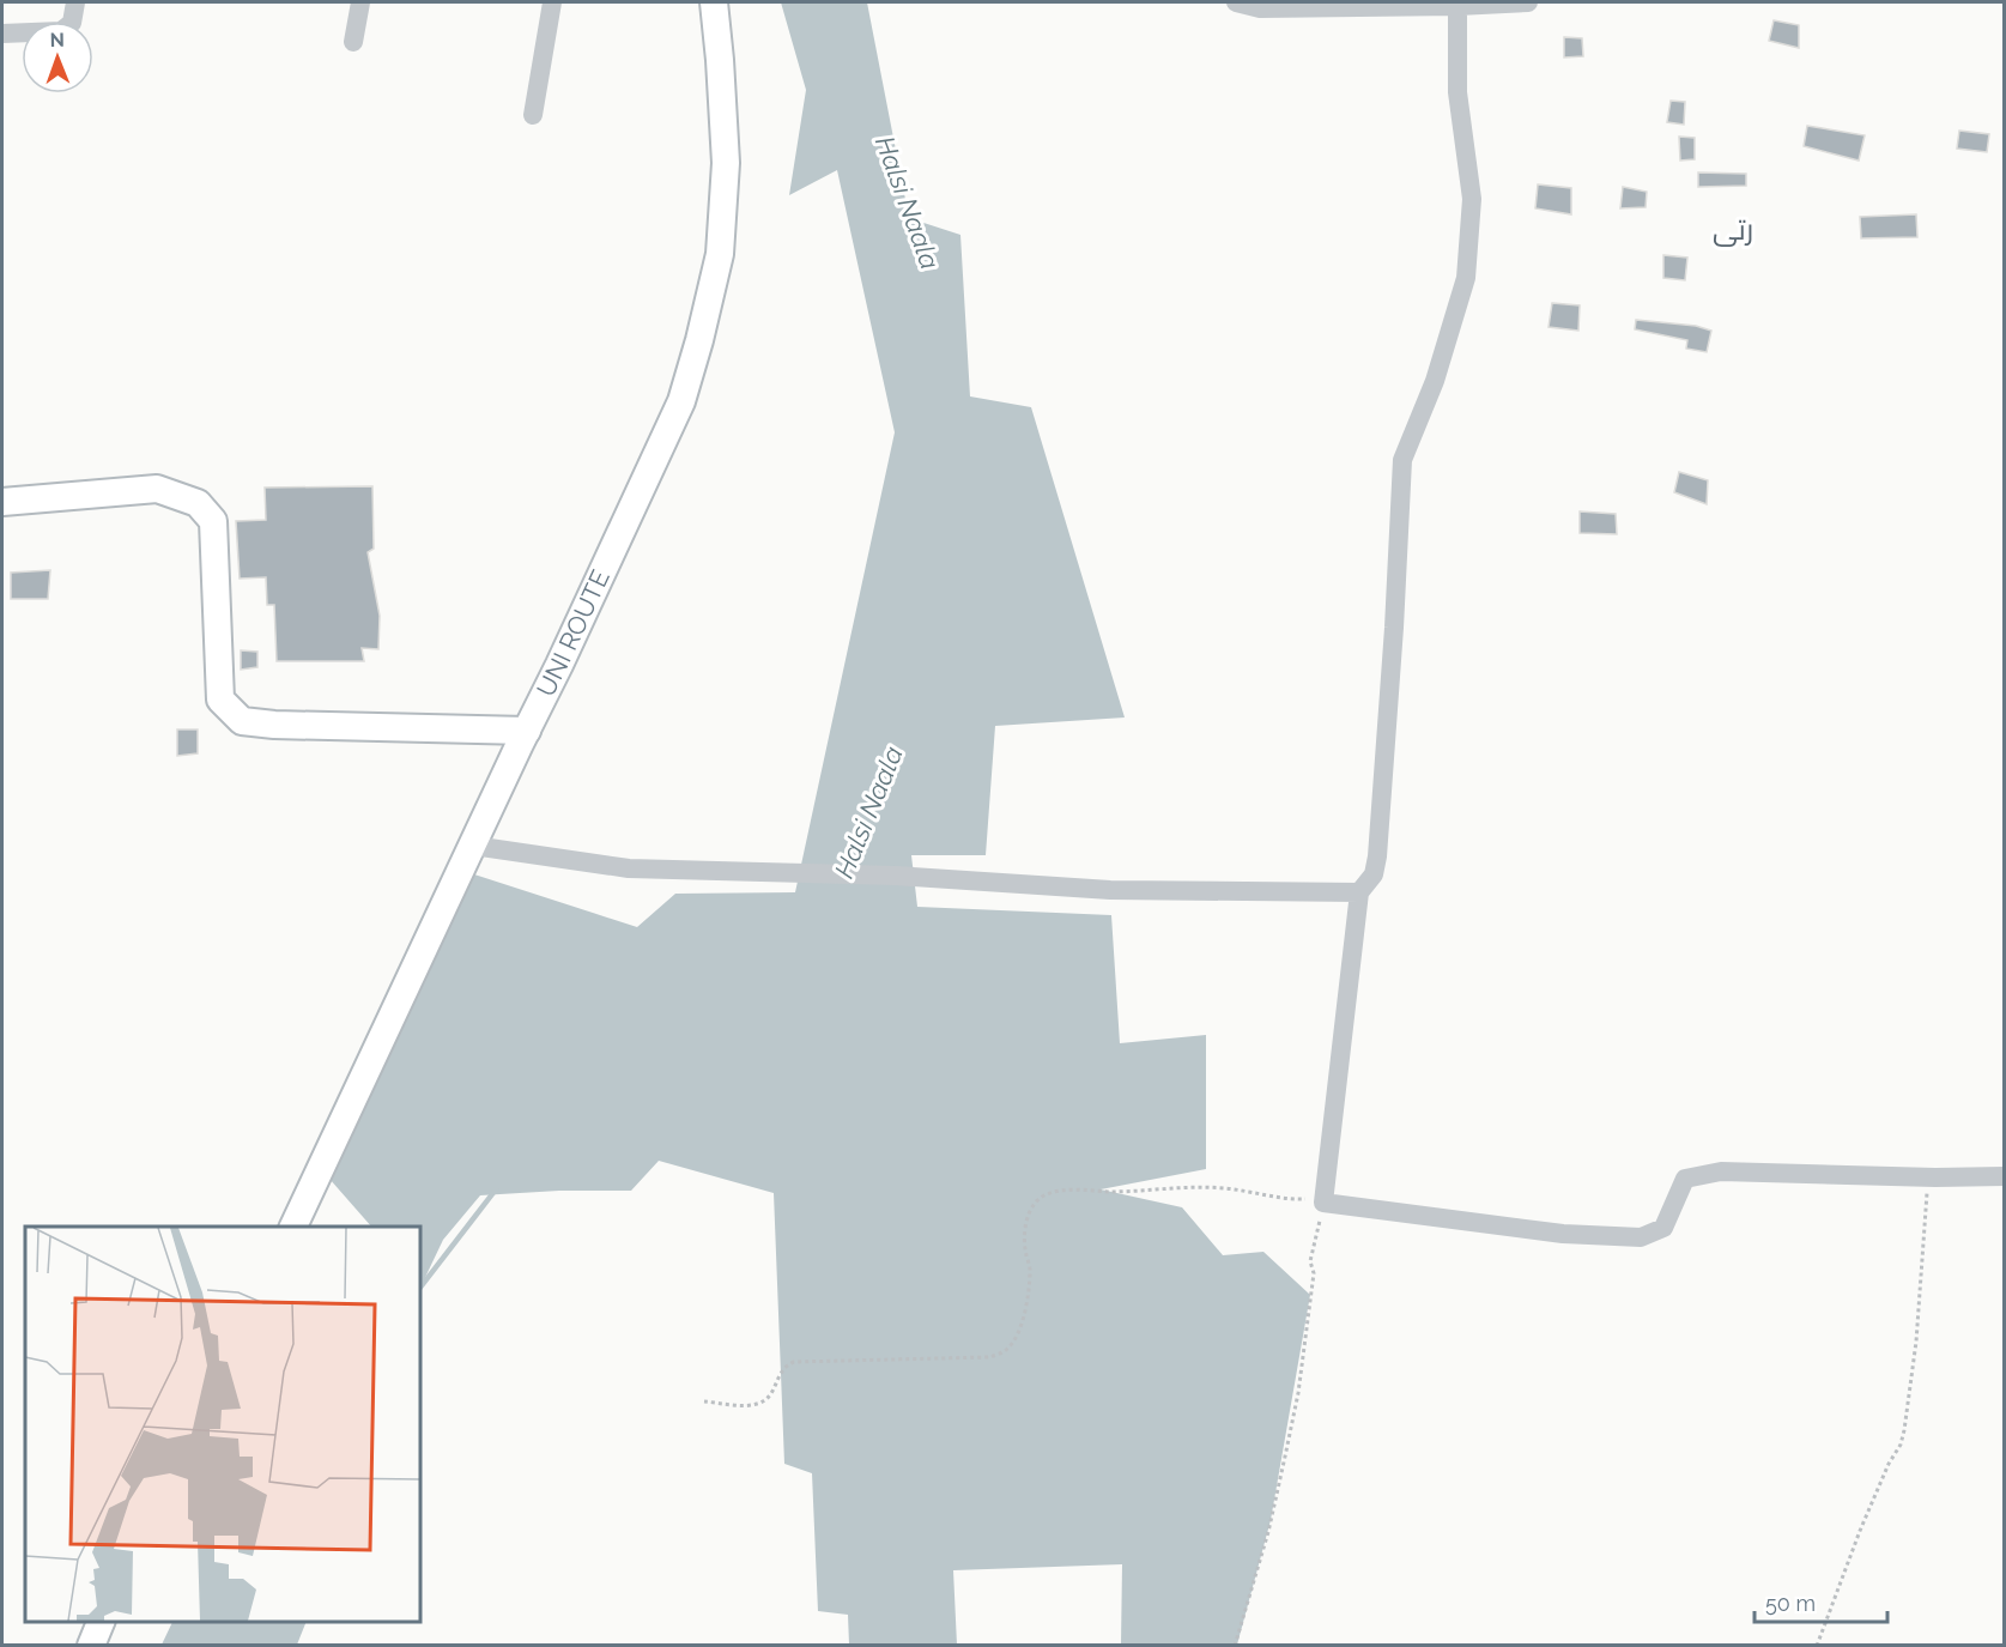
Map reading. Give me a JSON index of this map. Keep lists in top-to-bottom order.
{
  "streets": {
    "street": ["UNI ROUTE"]
  },
  "districts": ["رتی"],
  "water": ["Halsi Naala"],
  "scale_bar": "50 m",
  "north": "top"
}
